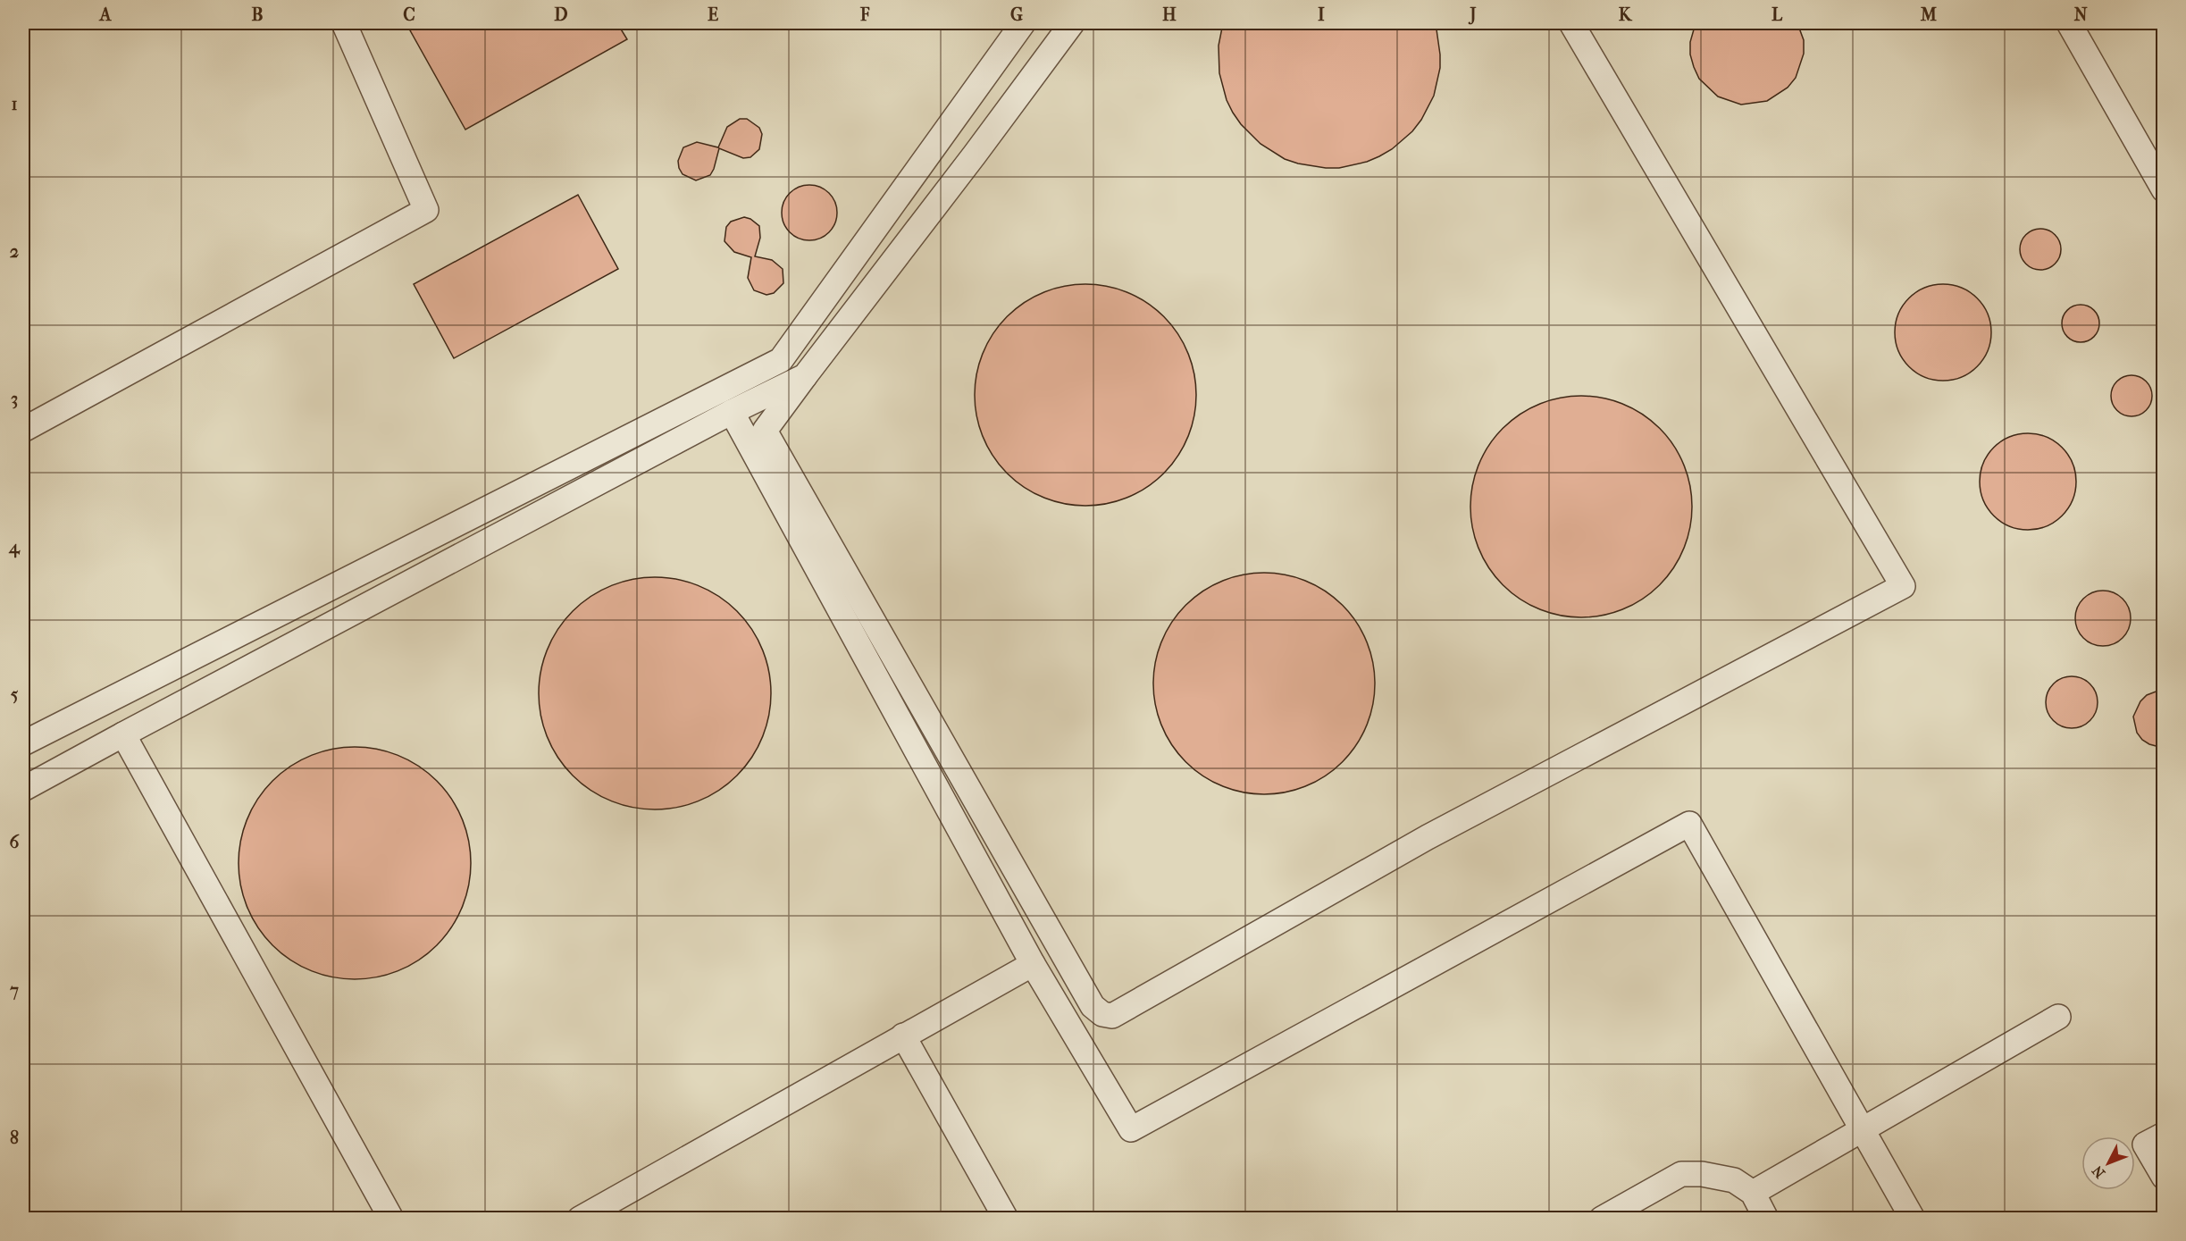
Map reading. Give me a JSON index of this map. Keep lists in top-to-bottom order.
{
  "north": "bottom left",
  "grid": {
    "columns": [
      "A",
      "B",
      "C",
      "D",
      "E",
      "F",
      "G",
      "H",
      "I",
      "J",
      "K",
      "L",
      "M",
      "N"
    ],
    "rows": [
      "1",
      "2",
      "3",
      "4",
      "5",
      "6",
      "7",
      "8"
    ]
  }
}
